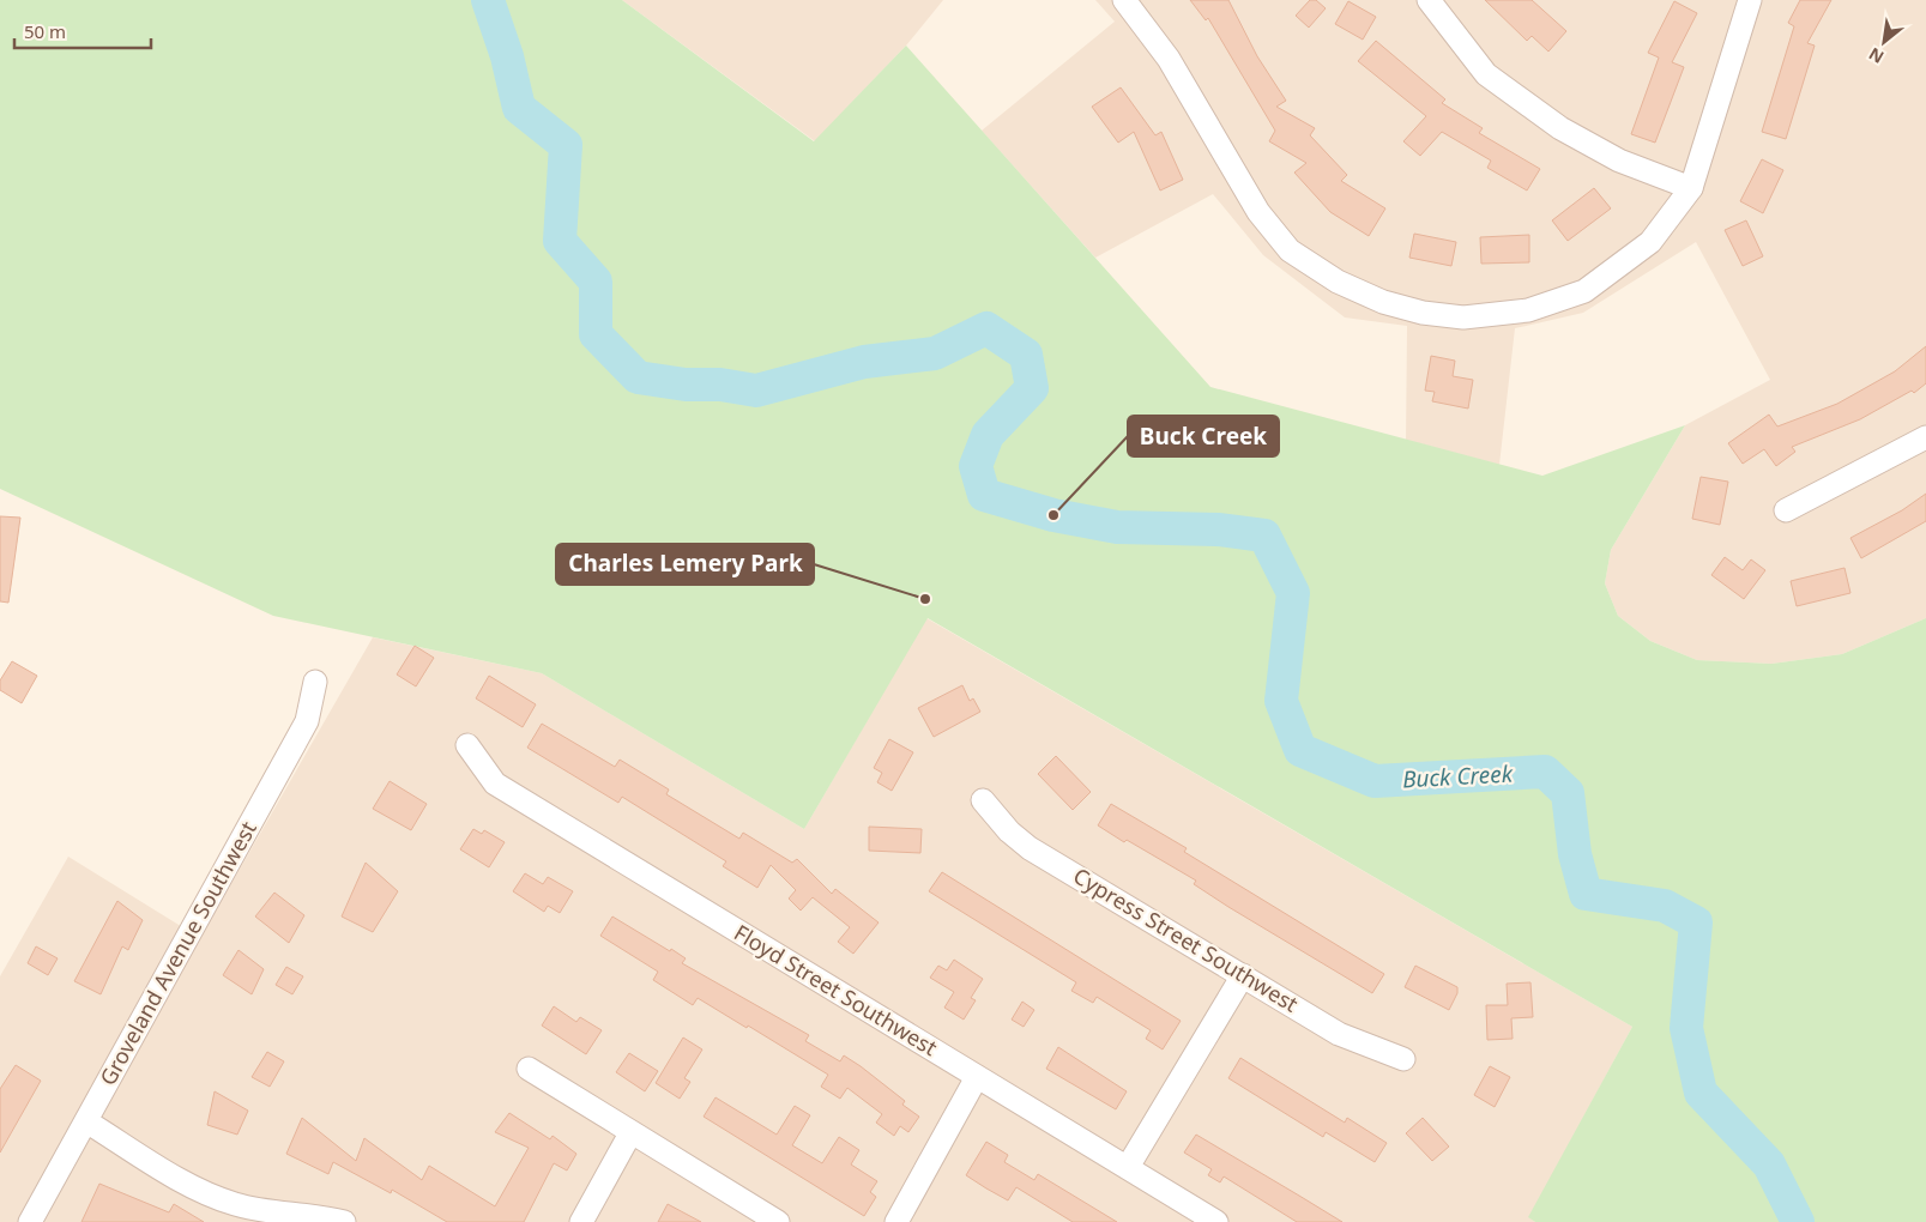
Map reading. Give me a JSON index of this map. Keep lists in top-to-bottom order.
{
  "streets": {
    "street": ["Cypress Street Southwest", "Groveland Avenue Southwest", "Floyd Street Southwest"]
  },
  "water": ["Buck Creek"],
  "places": ["Buck Creek", "Charles Lemery Park"],
  "scale_bar": "50 m",
  "north": "bottom left"
}
